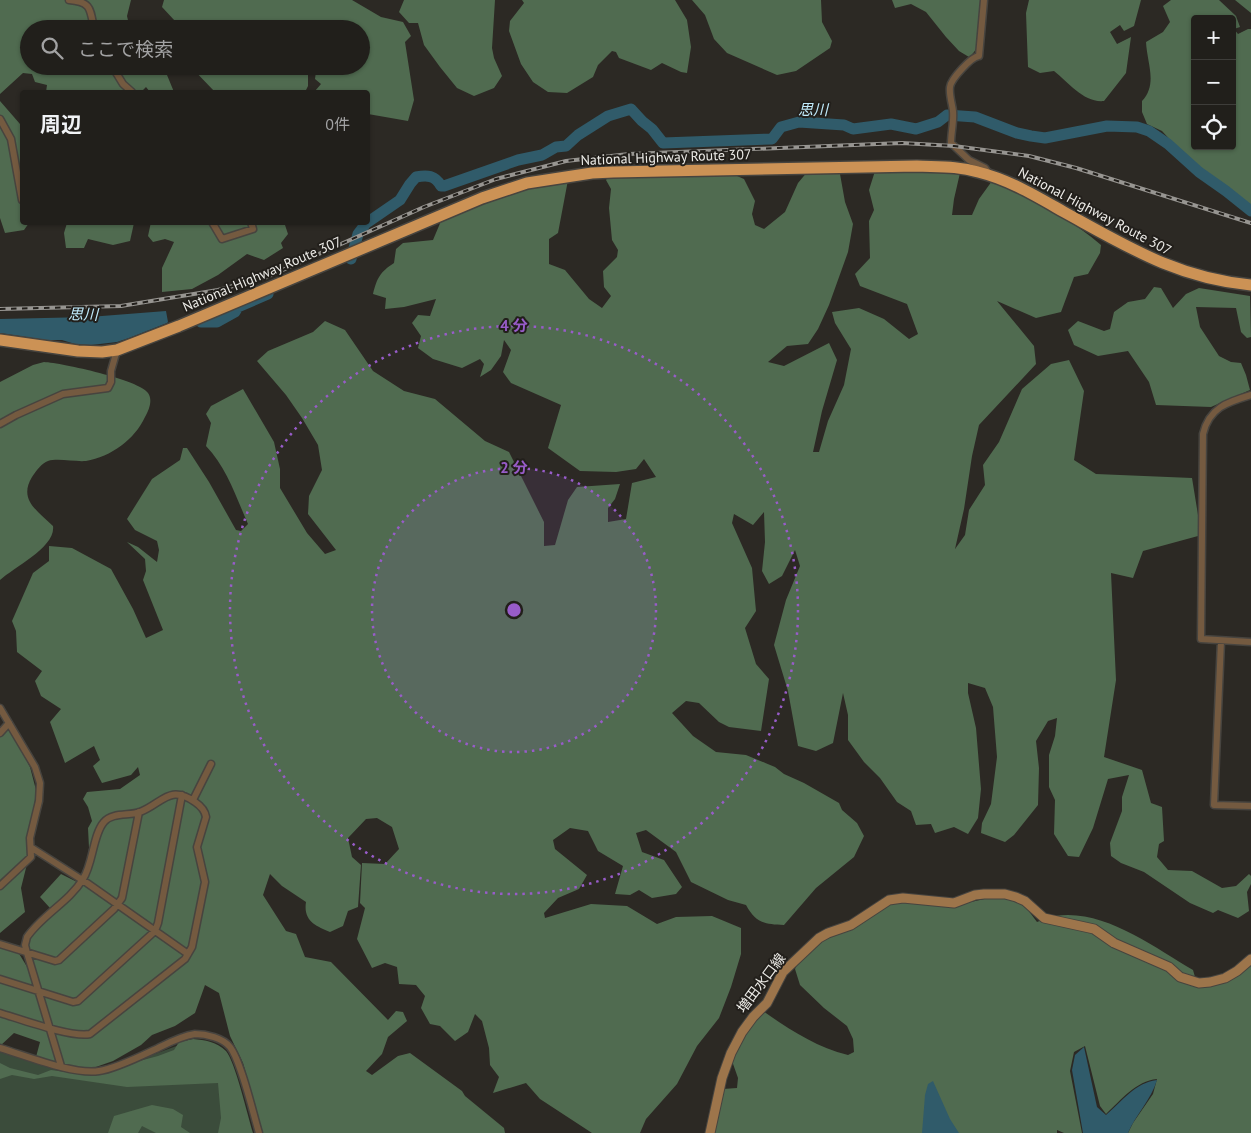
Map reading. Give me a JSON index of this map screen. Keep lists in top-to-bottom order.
{
  "streets": {
    "highway": ["National Highway Route 307"],
    "main road": ["増田水口線"]
  },
  "water": ["思川"],
  "page": {
    "map_buttons": ["+", "−"],
    "search": "ここで検索",
    "heading": ["周辺", "0件"]
  },
  "rings": ["4 分", "2 分"]
}
